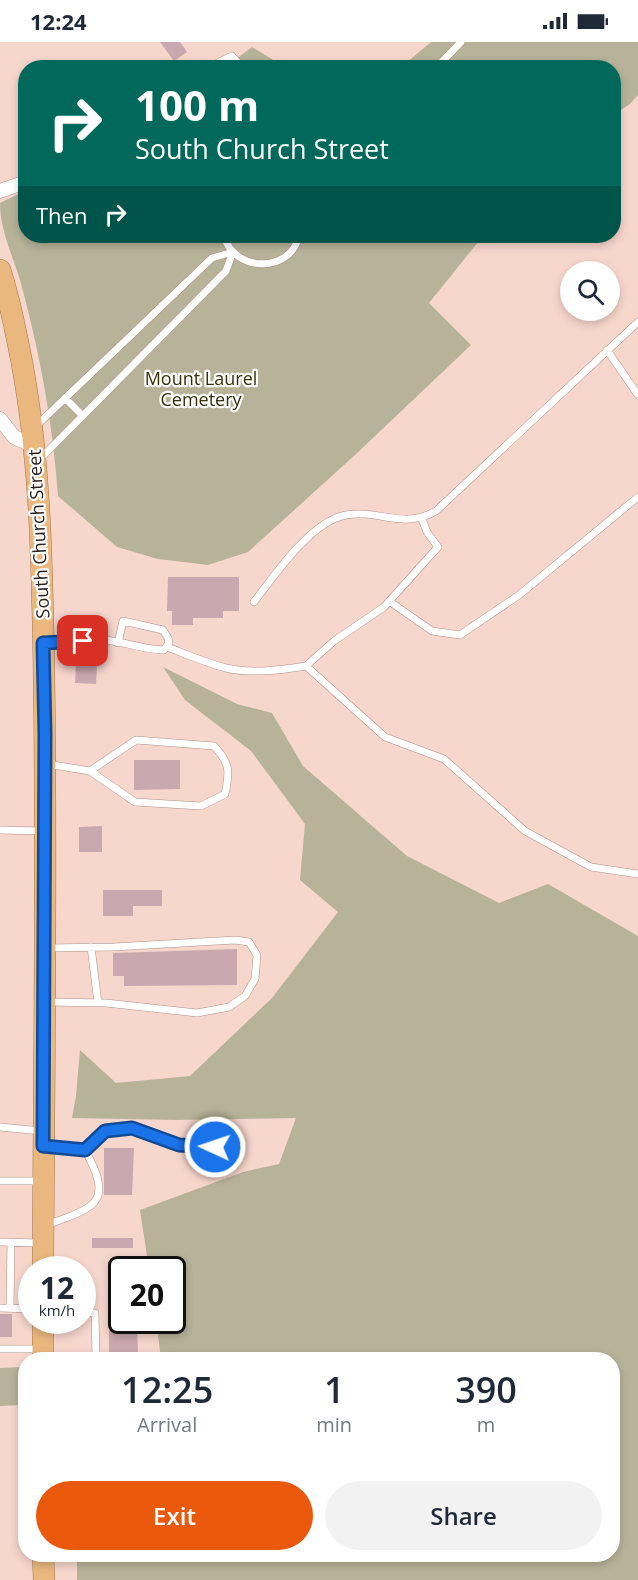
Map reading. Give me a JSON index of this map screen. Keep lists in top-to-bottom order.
{
  "streets": {
    "highway": ["South Church Street"]
  },
  "parks": ["Mount Laurel Cemetery"],
  "page": {
    "status": "12:24",
    "turn": ["100 m", "South Church Street"],
    "then": "Then",
    "speed": "12 km/h",
    "limit": "20",
    "eta": [
      "12:25",
      "Arrival",
      "1",
      "min",
      "390",
      "m"
    ],
    "buttons": ["Exit", "Share"]
  }
}
